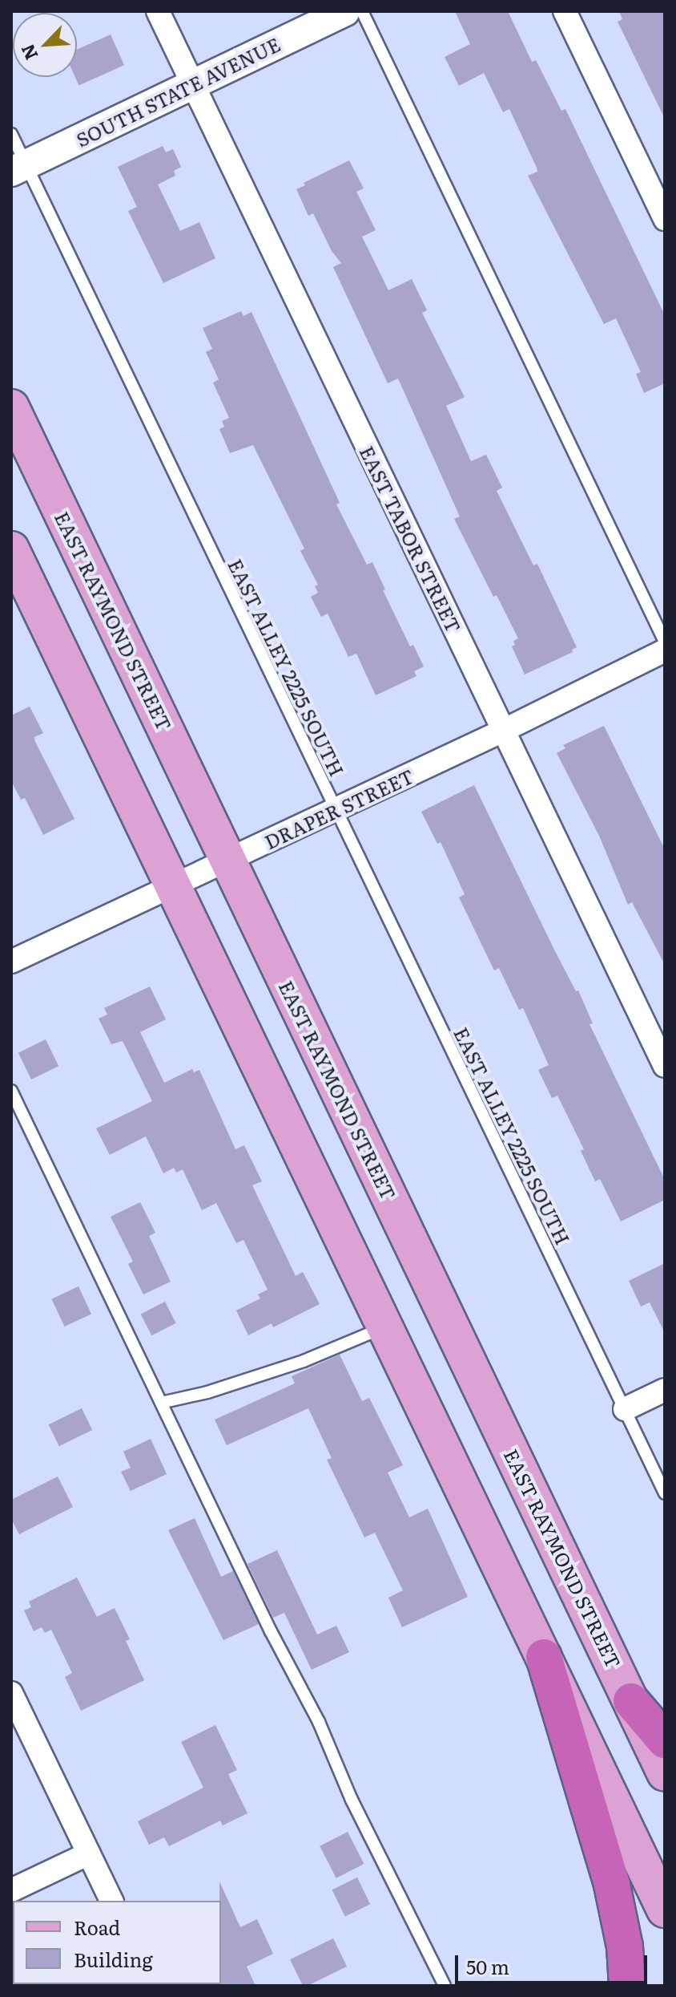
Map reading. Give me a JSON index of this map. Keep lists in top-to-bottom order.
{
  "streets": {
    "main road": ["EAST RAYMOND STREET"],
    "street": ["SOUTH STATE AVENUE", "EAST TABOR STREET", "DRAPER STREET"],
    "lane": ["EAST ALLEY 2225 SOUTH"]
  },
  "crossings": [
    ["SOUTH STATE AVENUE", "EAST TABOR STREET"],
    ["SOUTH STATE AVENUE", "EAST ALLEY 2225 SOUTH"],
    ["EAST TABOR STREET", "DRAPER STREET"],
    ["EAST RAYMOND STREET", "DRAPER STREET"],
    ["EAST ALLEY 2225 SOUTH", "DRAPER STREET"]
  ],
  "legend": ["Road", "Building"],
  "scale_bar": "50 m",
  "north": "bottom left"
}
